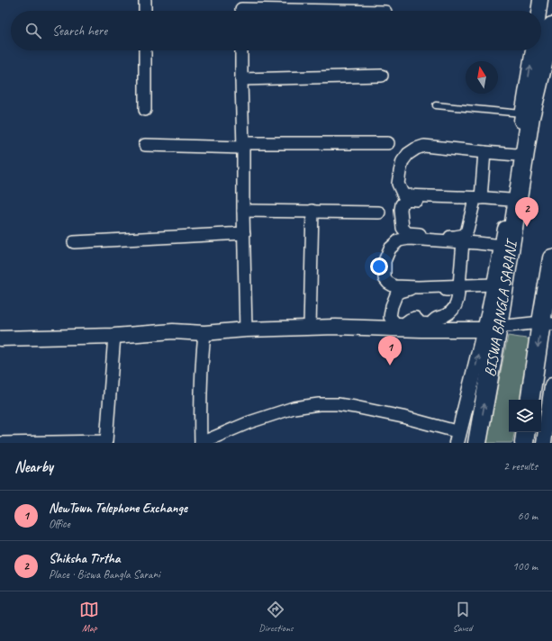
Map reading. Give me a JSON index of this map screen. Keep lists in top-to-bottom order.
{
  "streets": {
    "main road": ["BISWA BANGLA SARANI"]
  },
  "north": "top",
  "page": {
    "search": "Search here",
    "pins": ["2", "1"],
    "heading": ["Nearby", "2 results"],
    "list": [
      {
        "mark": "1",
        "name": "NewTown Telephone Exchange",
        "note": "Office",
        "value": "60 m"
      },
      {
        "mark": "2",
        "name": "Shiksha Tirtha",
        "note": "Place · Biswa Bangla Sarani",
        "value": "100 m"
      }
    ],
    "nav": ["Map", "Directions", "Saved"]
  }
}
